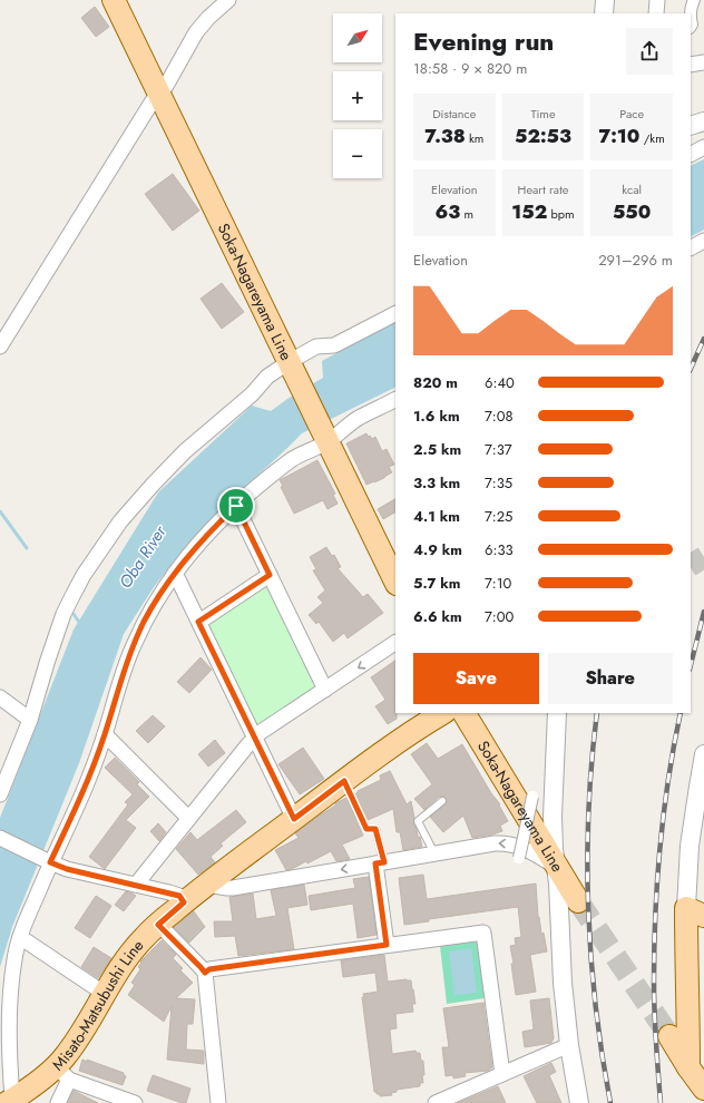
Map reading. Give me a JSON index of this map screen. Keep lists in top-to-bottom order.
{
  "streets": {
    "main road": ["Soka-Nagareyama Line", "Misato-Matsubushi Line"]
  },
  "water": ["Oba River"],
  "north": "top right",
  "page": {
    "map_buttons": ["+", "−"],
    "heading": ["Evening run", "18:58 · 9 × 820 m"],
    "stats": [
      ["Distance", "7.38 km"],
      ["Time", "52:53"],
      ["Pace", "7:10 /km"],
      ["Elevation", "63 m"],
      ["Heart rate", "152 bpm"],
      ["kcal", "550"]
    ],
    "chart": ["Elevation", "291–296 m"],
    "list": [
      {
        "name": "820 m",
        "note": "6:40"
      },
      {
        "name": "1.6 km",
        "note": "7:08"
      },
      {
        "name": "2.5 km",
        "note": "7:37"
      },
      {
        "name": "3.3 km",
        "note": "7:35"
      },
      {
        "name": "4.1 km",
        "note": "7:25"
      },
      {
        "name": "4.9 km",
        "note": "6:33"
      },
      {
        "name": "5.7 km",
        "note": "7:10"
      },
      {
        "name": "6.6 km",
        "note": "7:00"
      }
    ],
    "buttons": ["Save", "Share"]
  }
}
